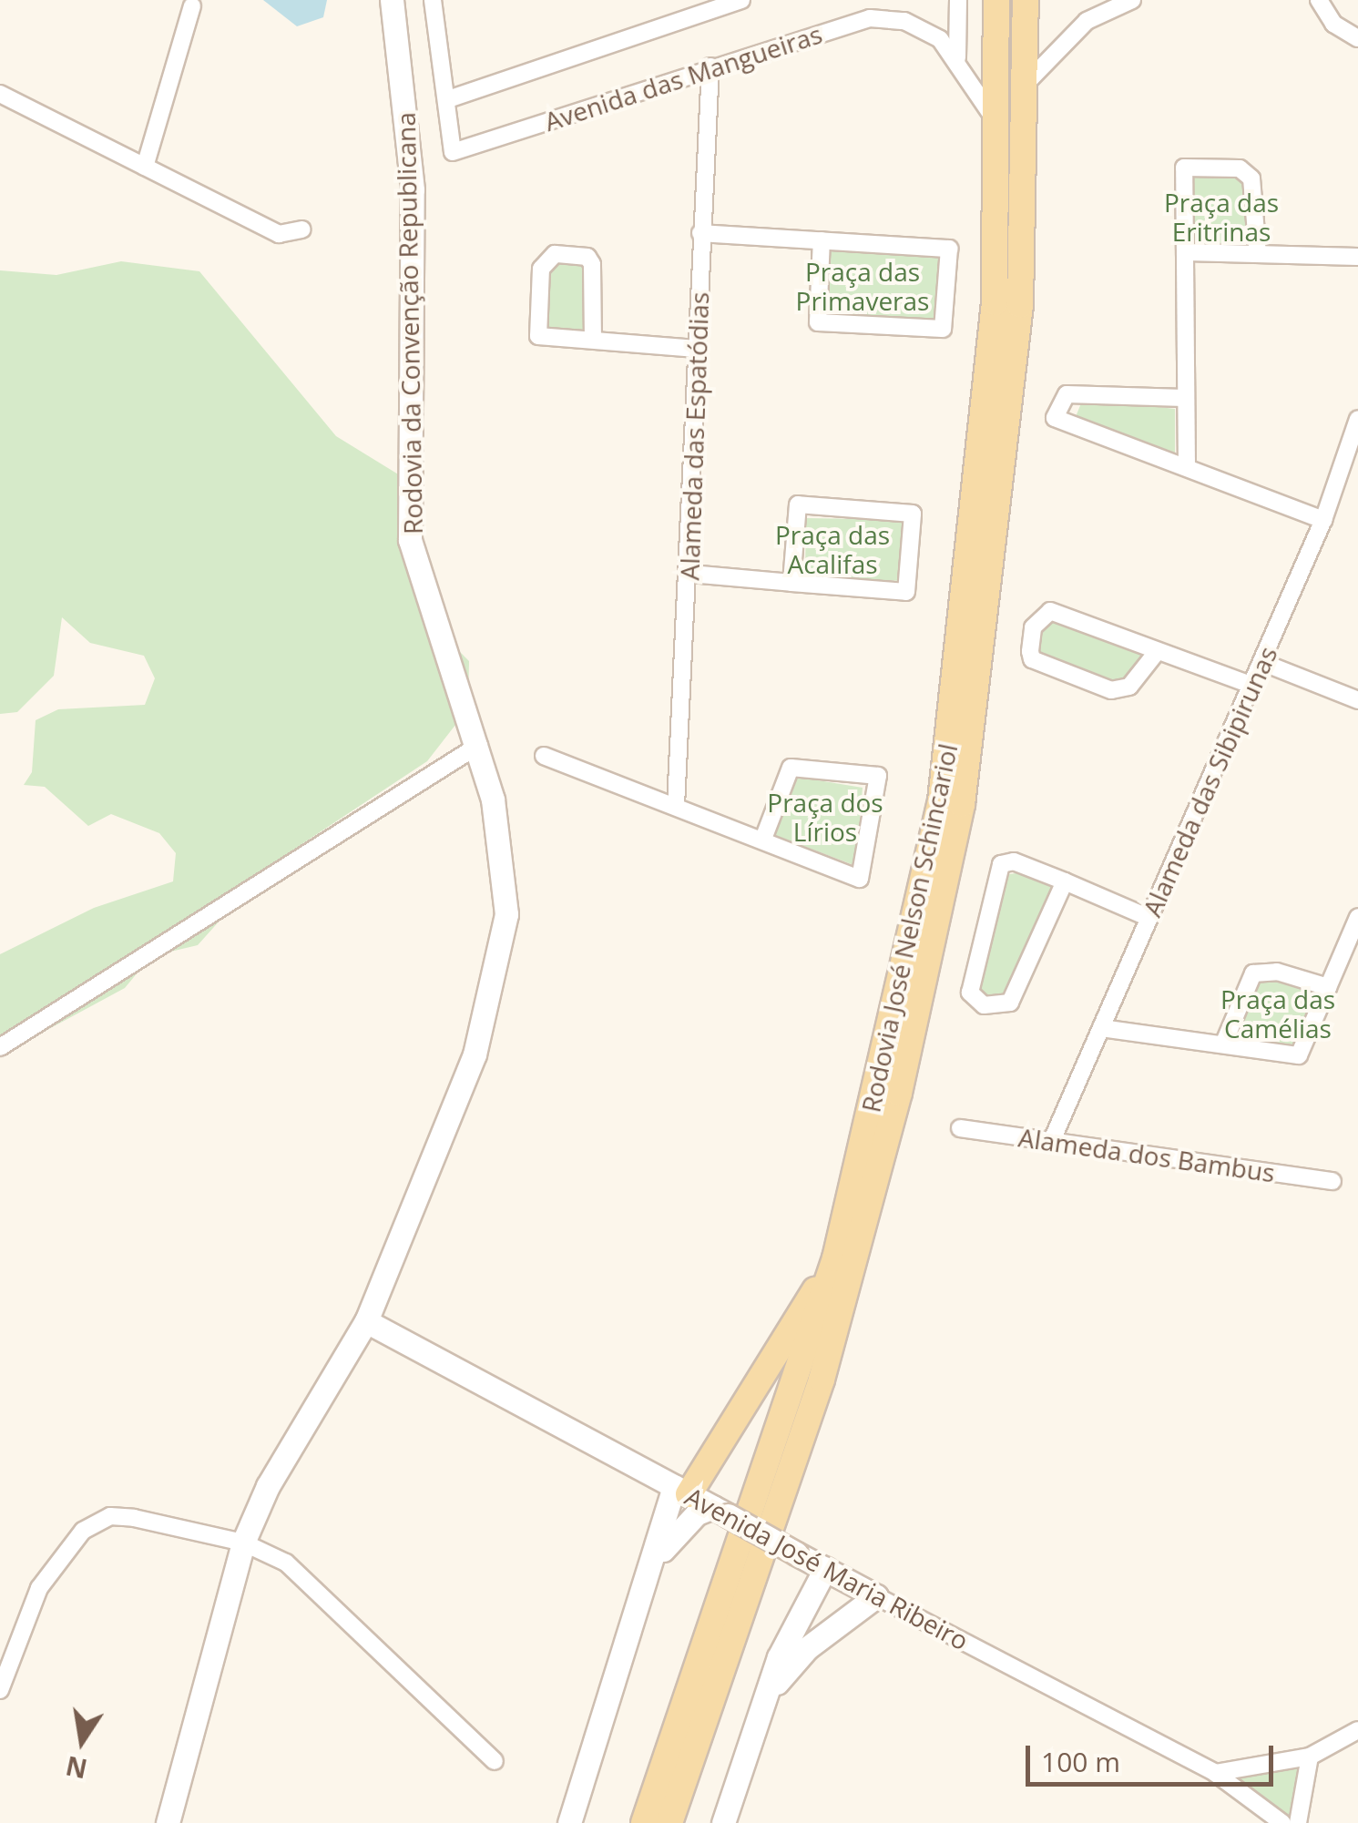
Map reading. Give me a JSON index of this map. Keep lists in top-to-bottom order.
{
  "streets": {
    "main road": ["Rodovia da Convenção Republicana", "Rodovia José Nelson Schincariol", "Avenida José Maria Ribeiro"],
    "street": [
      "Avenida das Mangueiras",
      "Alameda das Espatódias",
      "Alameda das Sibipirunas",
      "Alameda dos Bambus"
    ]
  },
  "crossings": [
    ["Avenida das Mangueiras", "Alameda das Espatódias"],
    ["Avenida das Mangueiras", "Rodovia José Nelson Schincariol"],
    ["Rodovia da Convenção Republicana", "Avenida José Maria Ribeiro"],
    ["Alameda das Sibipirunas", "Alameda dos Bambus"]
  ],
  "parks": [
    "Praça das Eritrinas",
    "Praça das Primaveras",
    "Praça das Acalifas",
    "Praça dos Lírios",
    "Praça das Camélias"
  ],
  "scale_bar": "100 m",
  "north": "bottom"
}
